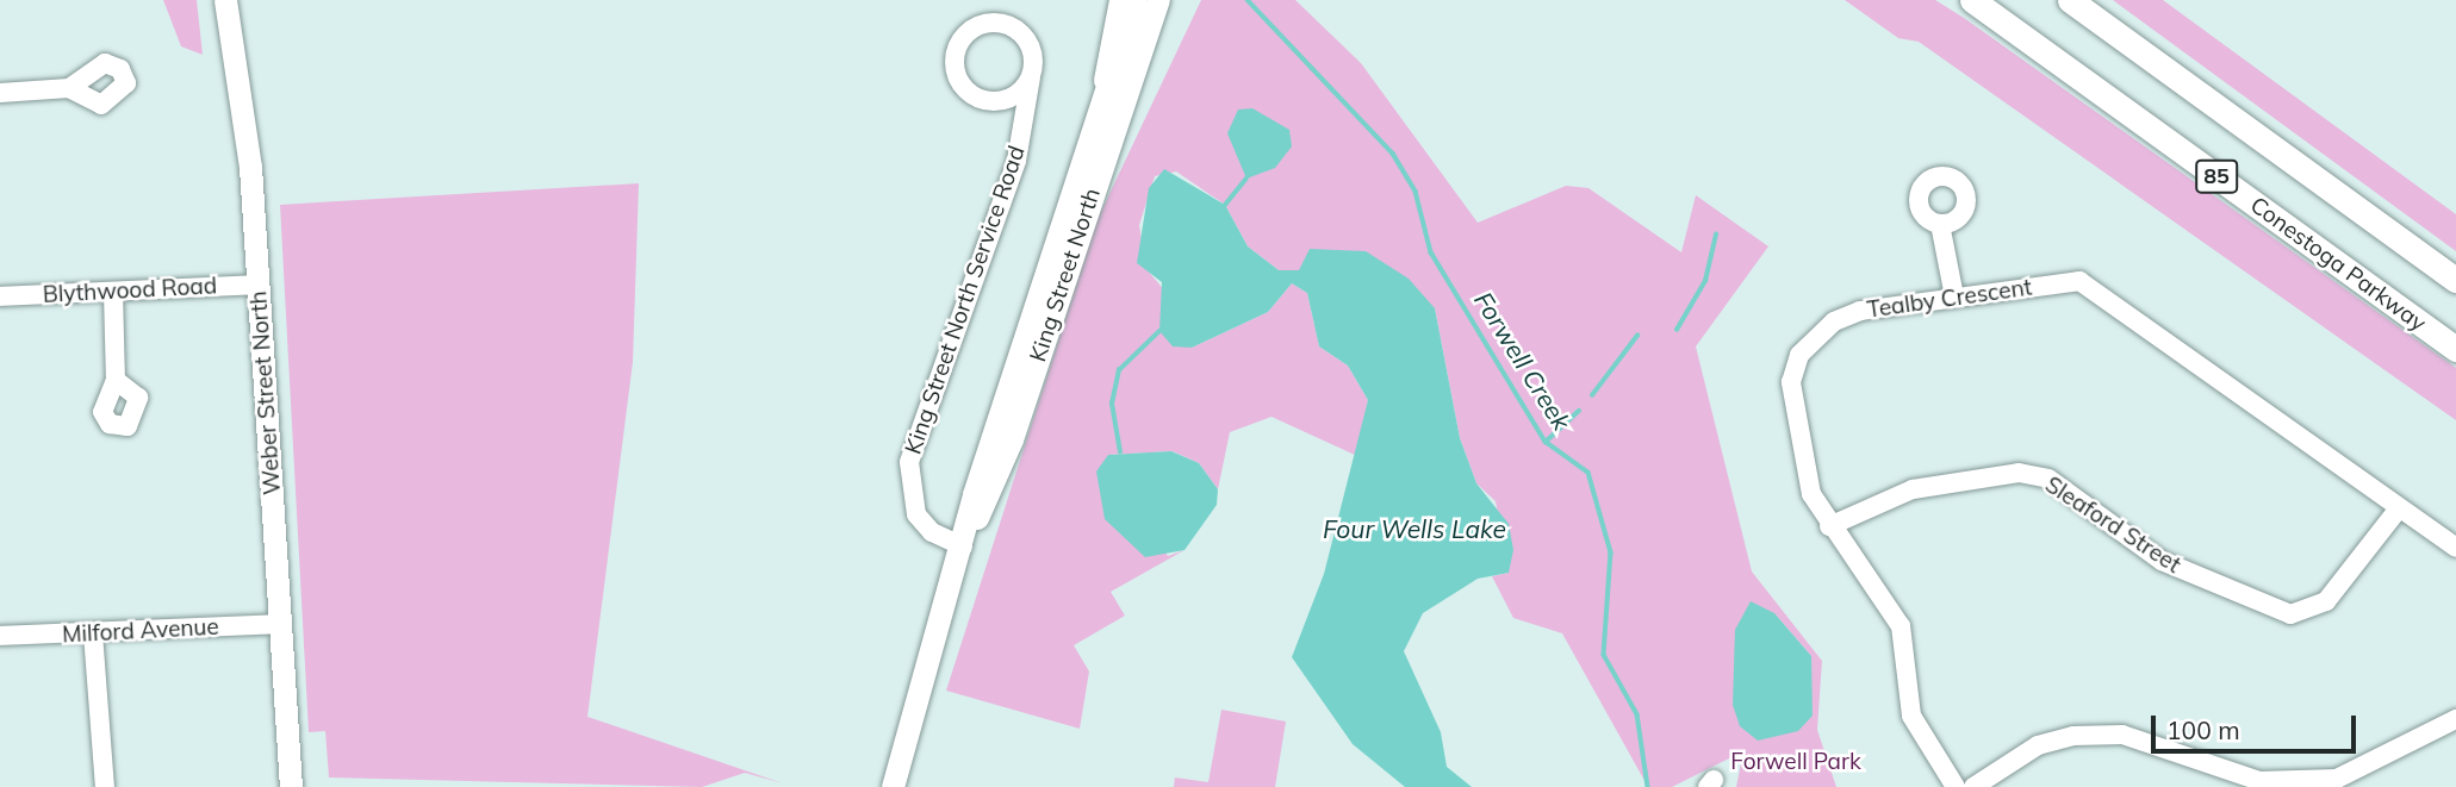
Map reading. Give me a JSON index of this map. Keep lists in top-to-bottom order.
{
  "streets": {
    "highway": ["85", "Conestoga Parkway"],
    "main road": ["King Street North", "Weber Street North"],
    "street": [
      "Blythwood Road",
      "Tealby Crescent",
      "King Street North Service Road",
      "Sleaford Street",
      "Milford Avenue"
    ]
  },
  "crossings": [
    ["King Street North", "King Street North Service Road"],
    ["Blythwood Road", "Weber Street North"],
    ["Tealby Crescent", "Sleaford Street"],
    ["Weber Street North", "Milford Avenue"]
  ],
  "water": ["Forwell Creek", "Four Wells Lake"],
  "parks": ["Forwell Park"],
  "scale_bar": "100 m"
}
